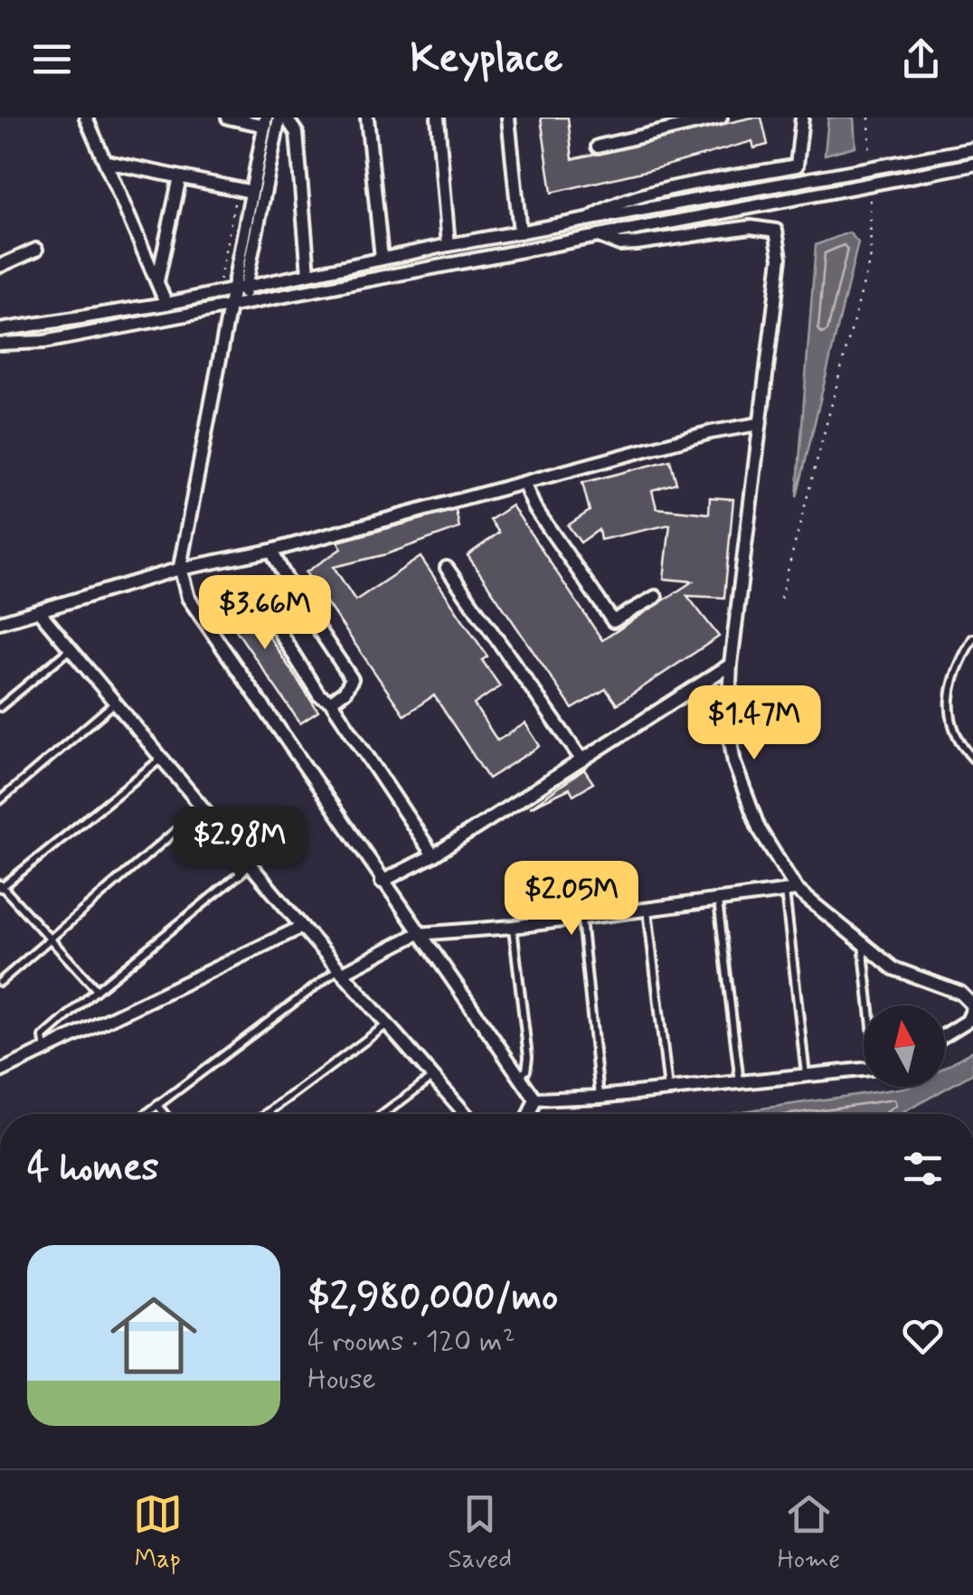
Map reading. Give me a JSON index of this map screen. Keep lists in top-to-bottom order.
{
  "north": "top",
  "page": {
    "header": "Keyplace",
    "price": [
      "$3.66M",
      "$1.47M",
      "$2.98M",
      "$2.05M"
    ],
    "heading": "4 homes",
    "list": [
      {
        "name": "$2,980,000/mo",
        "note": "4 rooms · 120 m² · House"
      }
    ],
    "tabs": ["Map", "Saved", "Home"]
  }
}
